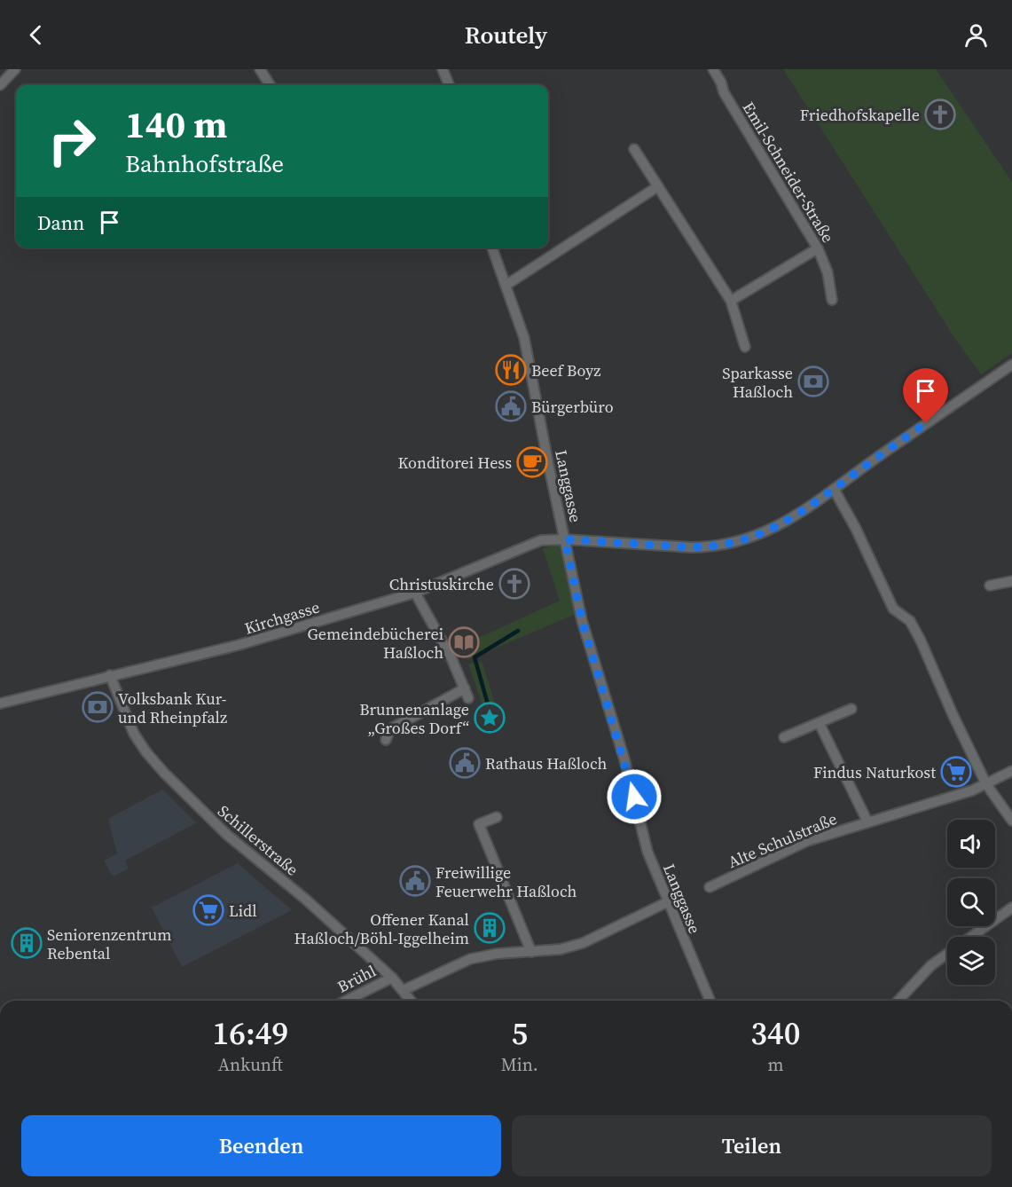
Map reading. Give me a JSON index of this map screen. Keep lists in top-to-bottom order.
{
  "streets": {
    "street": [
      "Emil-Schneider-Straße",
      "Langgasse",
      "Kirchgasse",
      "Schillerstraße",
      "Alte Schulstraße",
      "Brühl"
    ]
  },
  "crossings": [
    ["Langgasse", "Kirchgasse"],
    ["Kirchgasse", "Schillerstraße"],
    ["Schillerstraße", "Brühl"]
  ],
  "places": {
    "church": ["Friedhofskapelle", "Christuskirche"],
    "restaurant": ["Beef Boyz"],
    "bank": ["Sparkasse Haßloch", "Volksbank Kur- und Rheinpfalz"],
    "public building": ["Bürgerbüro", "Rathaus Haßloch", "Freiwillige Feuerwehr Haßloch"],
    "cafe": ["Konditorei Hess"],
    "library": ["Gemeindebücherei Haßloch"],
    "place": ["Brunnenanlage „Großes Dorf“"],
    "supermarket": ["Findus Naturkost", "Lidl"],
    "building": ["Offener Kanal Haßloch/Böhl-Iggelheim", "Seniorenzentrum Rebental"]
  },
  "page": {
    "header": "Routely",
    "turn": ["140 m", "Bahnhofstraße"],
    "then": "Dann",
    "eta": [
      "16:49",
      "Ankunft",
      "5",
      "Min.",
      "340",
      "m"
    ],
    "buttons": ["Beenden", "Teilen"]
  }
}
